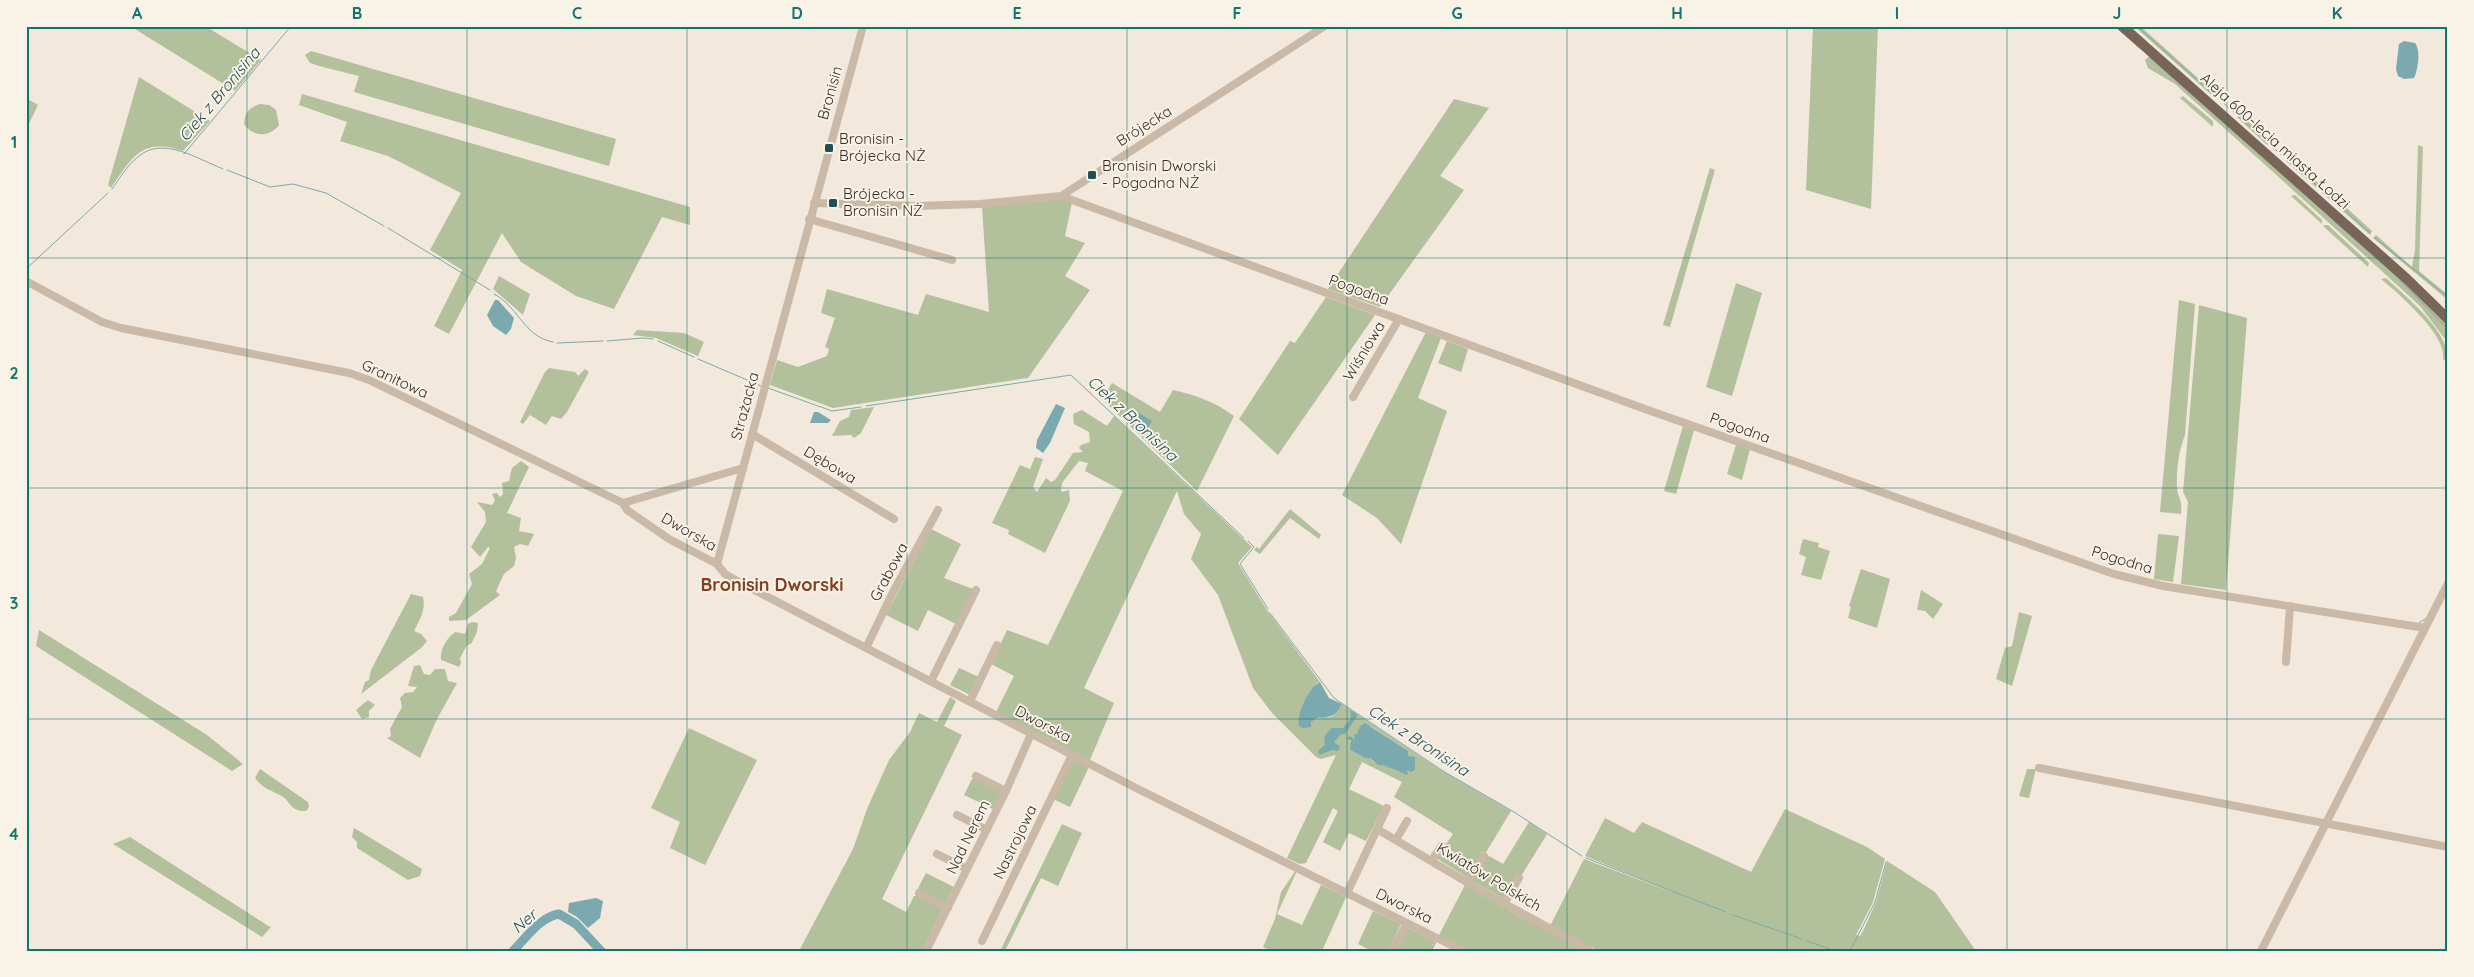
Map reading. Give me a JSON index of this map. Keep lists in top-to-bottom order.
{
  "streets": {
    "main road": ["Aleja 600-lecia miasta Łodzi"],
    "street": [
      "Bronisin",
      "Brójecka",
      "Pogodna",
      "Wiśniowa",
      "Granitowa",
      "Strażacka",
      "Dębowa",
      "Dworska",
      "Grabowa",
      "Nad Nerem",
      "Nastrojowa",
      "Kwiatów Polskich"
    ]
  },
  "crossings": [
    ["Bronisin", "Brójecka"],
    ["Bronisin", "Strażacka"],
    ["Brójecka", "Pogodna"],
    ["Pogodna", "Wiśniowa"],
    ["Granitowa", "Dworska"],
    ["Strażacka", "Dębowa"],
    ["Strażacka", "Dworska"],
    ["Dworska", "Grabowa"],
    ["Dworska", "Nad Nerem"],
    ["Dworska", "Nastrojowa"]
  ],
  "districts": ["Bronisin Dworski"],
  "water": ["Ciek z Bronisina", "Ner"],
  "places": {
    "transit": ["Bronisin - Brójecka NŻ", "Bronisin Dworski - Pogodna NŻ", "Brójecka - Bronisin NŻ"]
  },
  "grid": {
    "columns": [
      "A",
      "B",
      "C",
      "D",
      "E",
      "F",
      "G",
      "H",
      "I",
      "J",
      "K"
    ],
    "rows": [
      "1",
      "2",
      "3",
      "4"
    ]
  }
}
